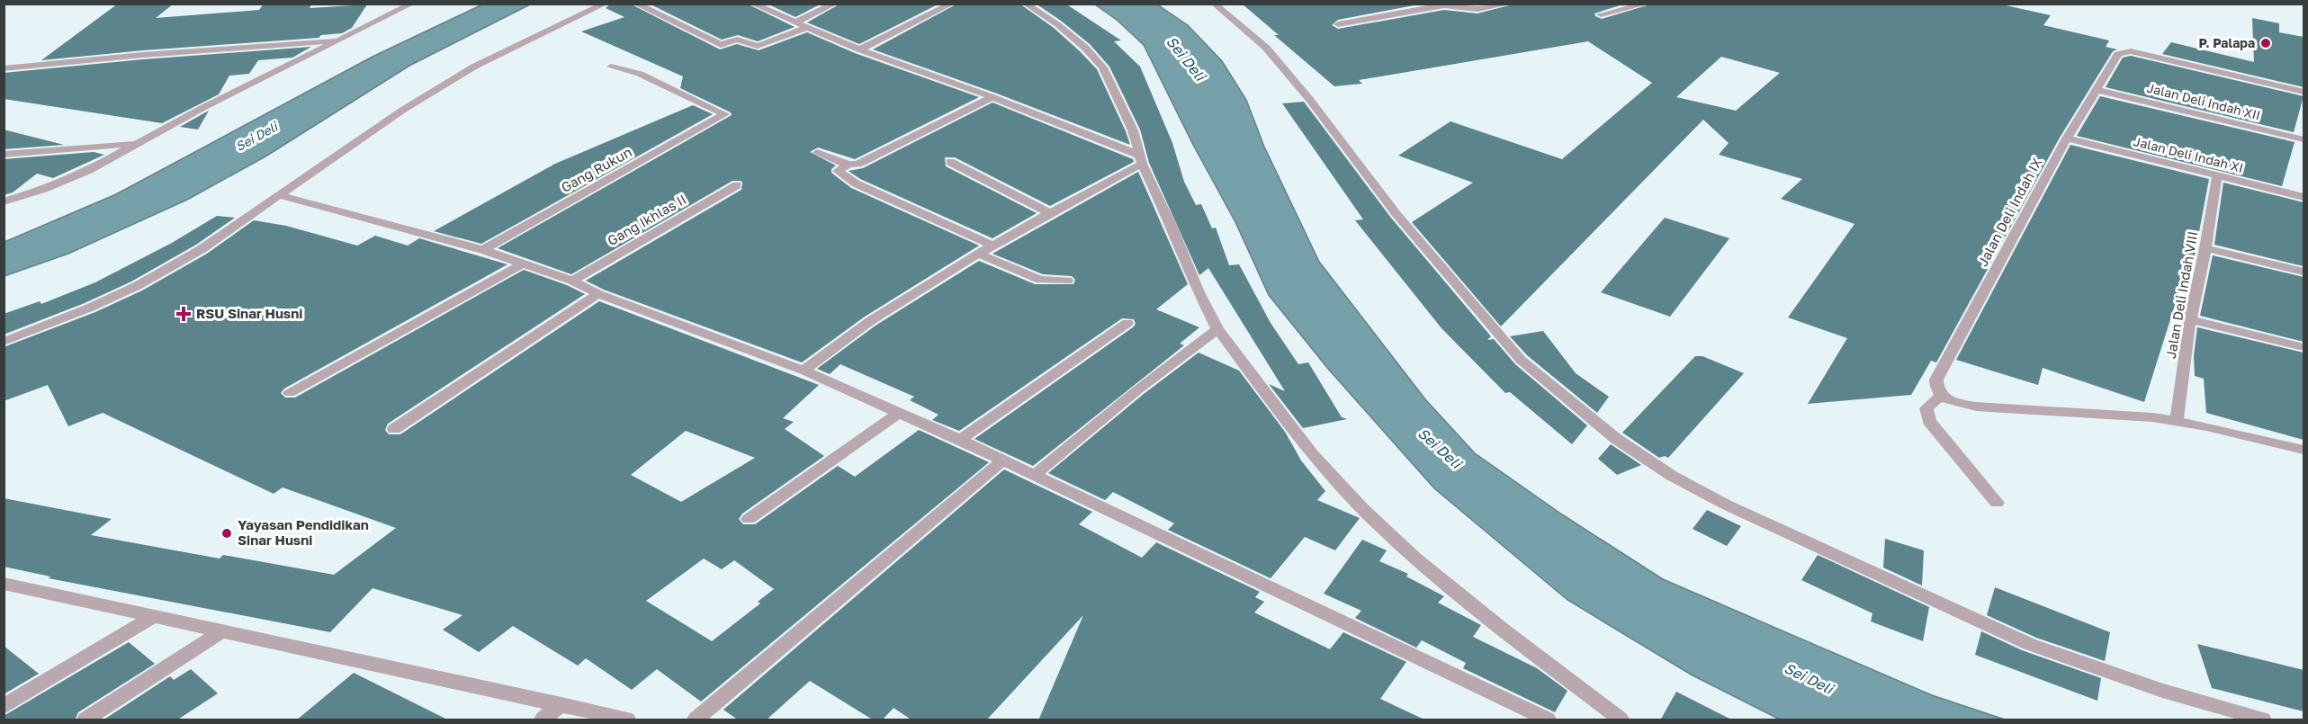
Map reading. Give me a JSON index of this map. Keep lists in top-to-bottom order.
{
  "streets": {
    "street": [
      "Jalan Deli Indah XII",
      "Jalan Deli Indah XI",
      "Gang Rukun",
      "Jalan Deli Indah IX",
      "Gang Ikhlas II",
      "Jalan Deli Indah VIII"
    ]
  },
  "crossings": [
    ["Jalan Deli Indah XII", "Jalan Deli Indah IX"],
    ["Jalan Deli Indah XI", "Jalan Deli Indah IX"],
    ["Jalan Deli Indah XI", "Jalan Deli Indah VIII"]
  ],
  "water": ["Sei Deli"],
  "places": {
    "other": ["P. Palapa", "Yayasan Pendidikan Sinar Husni"],
    "health": ["RSU Sinar Husni"]
  }
}
